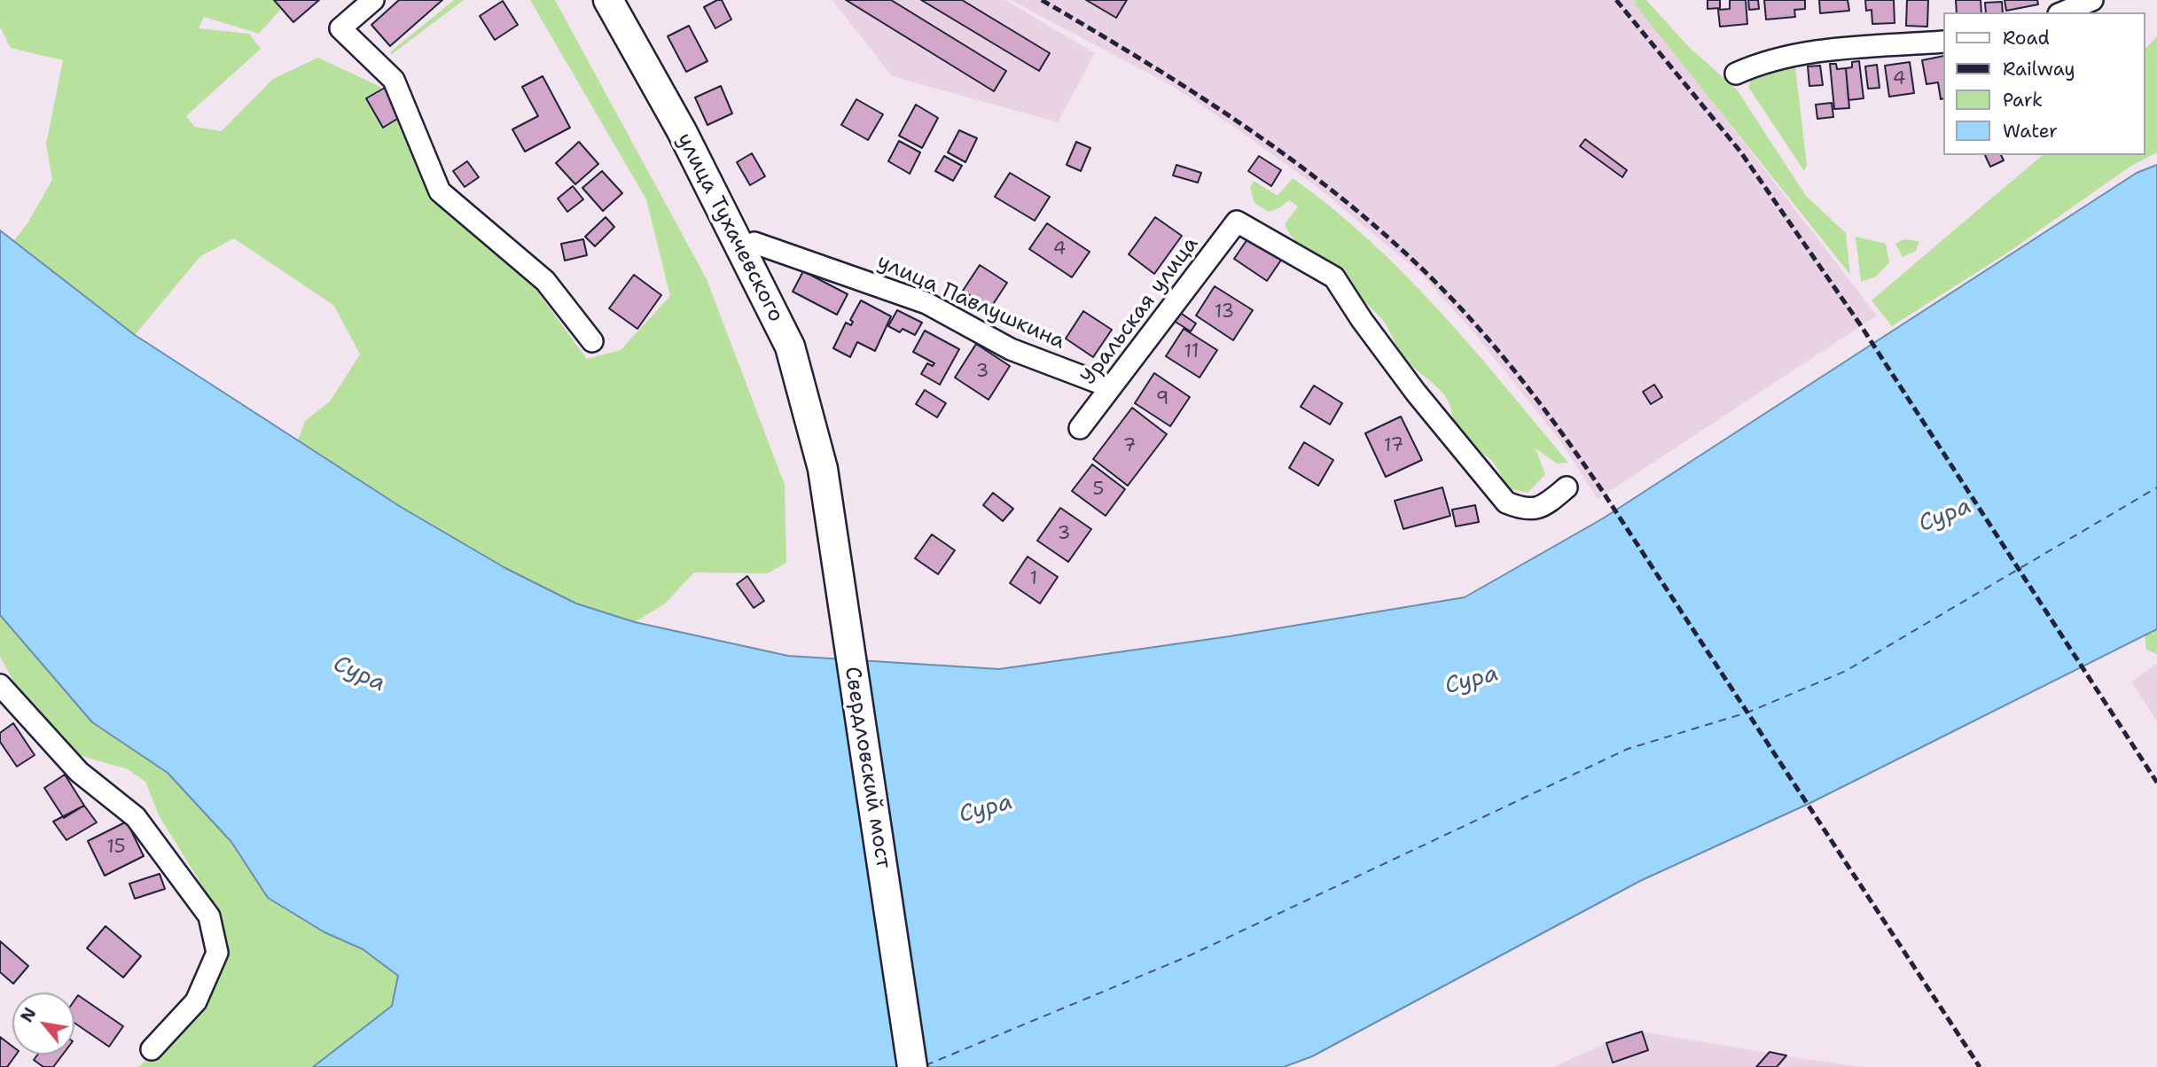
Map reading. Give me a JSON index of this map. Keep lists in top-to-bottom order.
{
  "streets": {
    "main road": ["улица Тухачевского", "Свердловский мост"],
    "street": ["улица Павлушкина", "Уральская улица"]
  },
  "crossings": [
    ["улица Тухачевского", "улица Павлушкина"],
    ["улица Тухачевского", "Свердловский мост"],
    ["улица Павлушкина", "Уральская улица"]
  ],
  "water": ["Сура"],
  "house_numbers": [
    "4",
    "4",
    "13",
    "11",
    "3",
    "9",
    "7",
    "17",
    "5",
    "3",
    "1",
    "15"
  ],
  "legend": [
    "Road",
    "Railway",
    "Park",
    "Water"
  ],
  "north": "top left"
}
